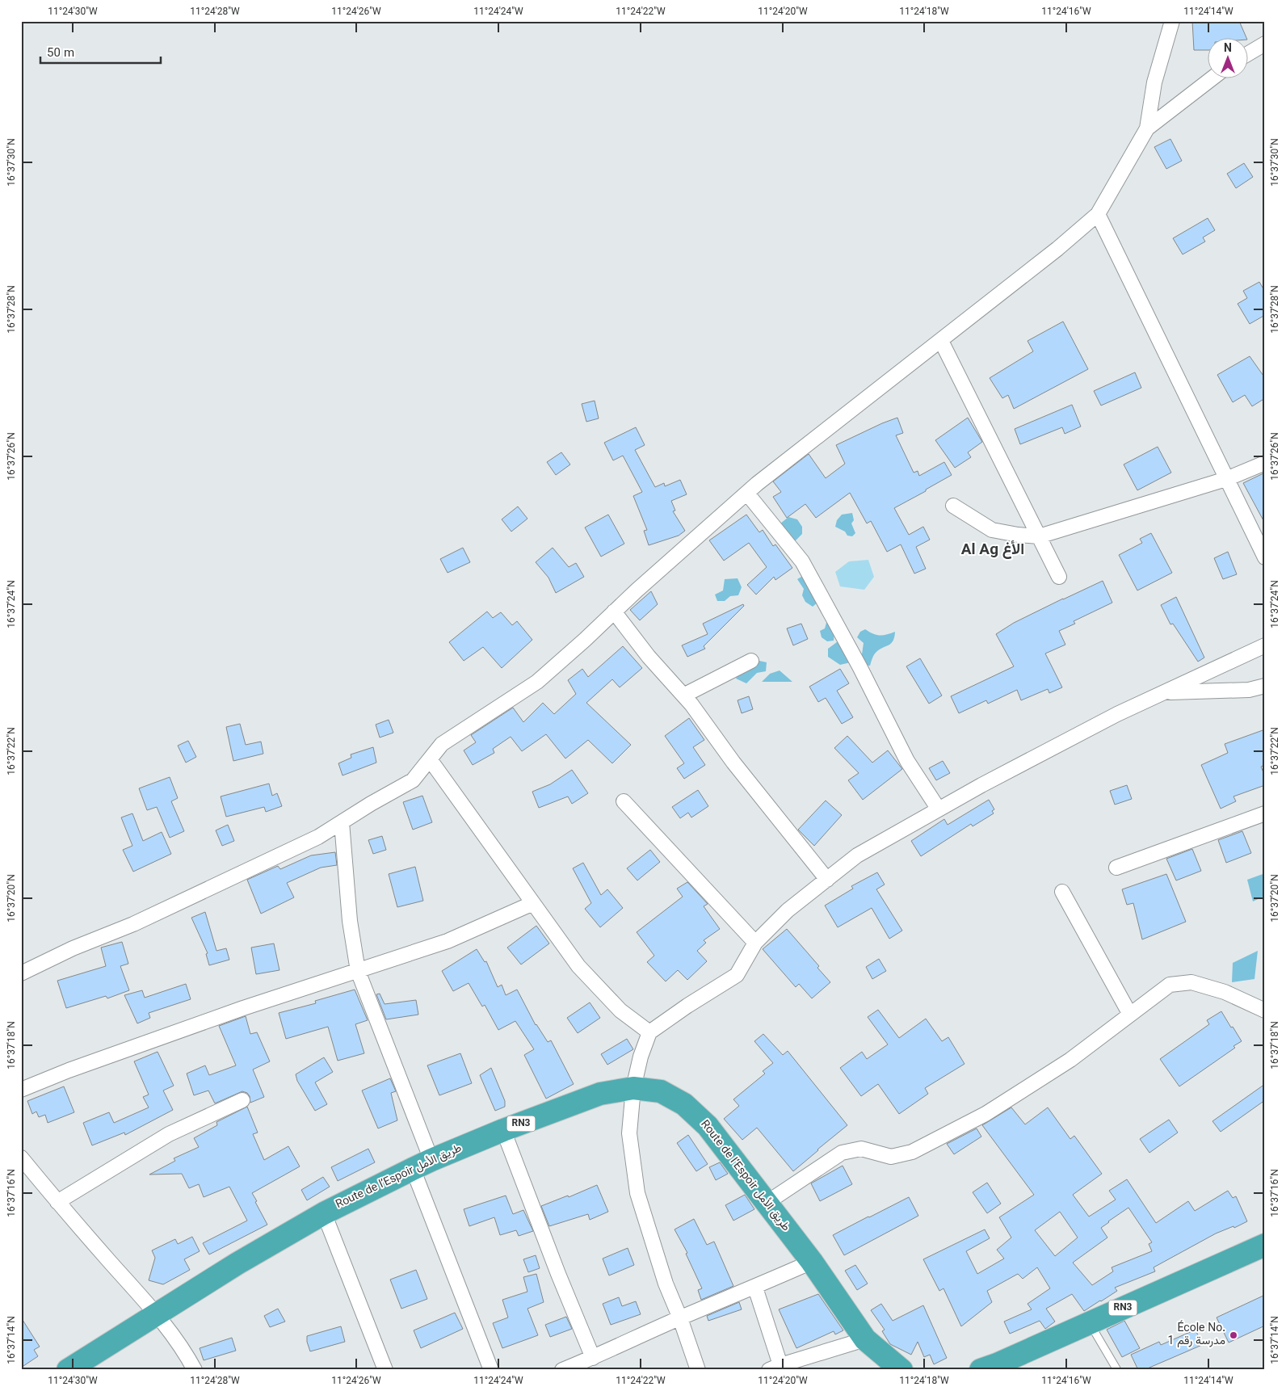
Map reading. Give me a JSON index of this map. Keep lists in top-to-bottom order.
{
  "streets": {
    "highway": ["RN3", "Route de l’Espoir طريق الأمل"]
  },
  "districts": ["Al Ag الأغ"],
  "places": ["École No. 1 مدرسة رقم"],
  "scale_bar": "50 m",
  "north": "top",
  "coordinates": [
    "11°24'30\"W",
    "11°24'28\"W",
    "11°24'26\"W",
    "11°24'24\"W",
    "11°24'22\"W",
    "11°24'20\"W",
    "11°24'18\"W",
    "11°24'16\"W",
    "11°24'14\"W",
    "16°37'30\"N",
    "16°37'28\"N",
    "16°37'26\"N",
    "16°37'24\"N",
    "16°37'22\"N",
    "16°37'20\"N",
    "16°37'18\"N",
    "16°37'16\"N",
    "16°37'14\"N"
  ]
}
